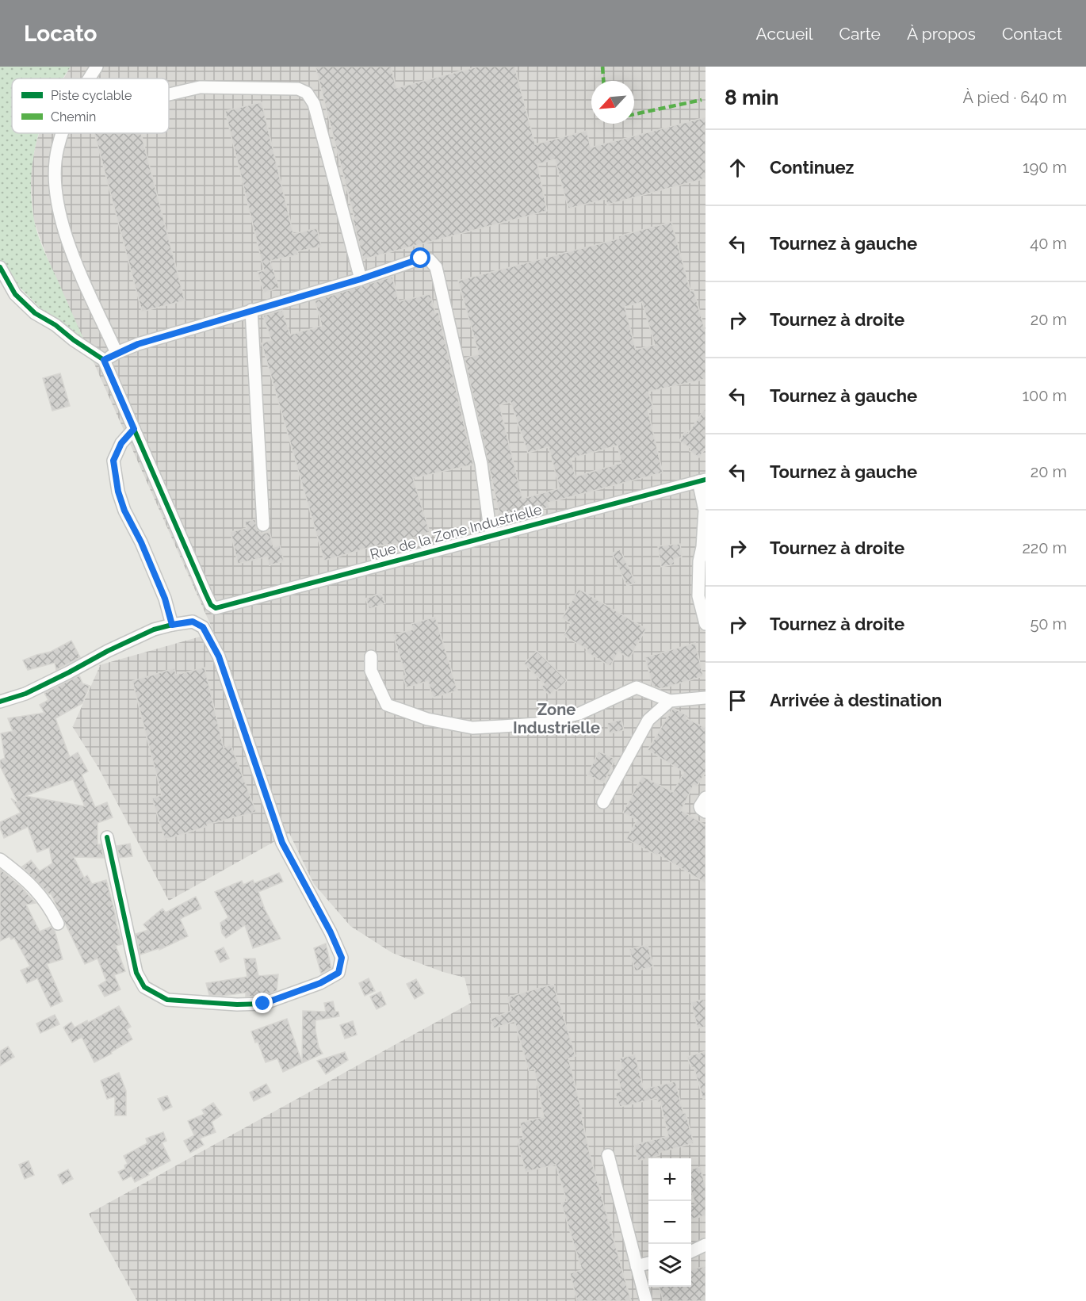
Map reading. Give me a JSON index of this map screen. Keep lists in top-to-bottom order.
{
  "streets": {
    "street": ["Rue de la Zone Industrielle"]
  },
  "districts": ["Zone Industrielle"],
  "legend": ["Piste cyclable", "Chemin"],
  "north": "bottom left",
  "page": {
    "header": "Locato",
    "nav": [
      "Accueil",
      "Carte",
      "À propos",
      "Contact"
    ],
    "heading": ["8 min", "À pied · 640 m"],
    "list": [
      ["Continuez", "190 m"],
      ["Tournez à gauche", "40 m"],
      ["Tournez à droite", "20 m"],
      ["Tournez à gauche", "100 m"],
      ["Tournez à gauche", "20 m"],
      ["Tournez à droite", "220 m"],
      ["Tournez à droite", "50 m"],
      "Arrivée à destination"
    ],
    "map_buttons": ["+", "−"]
  }
}
